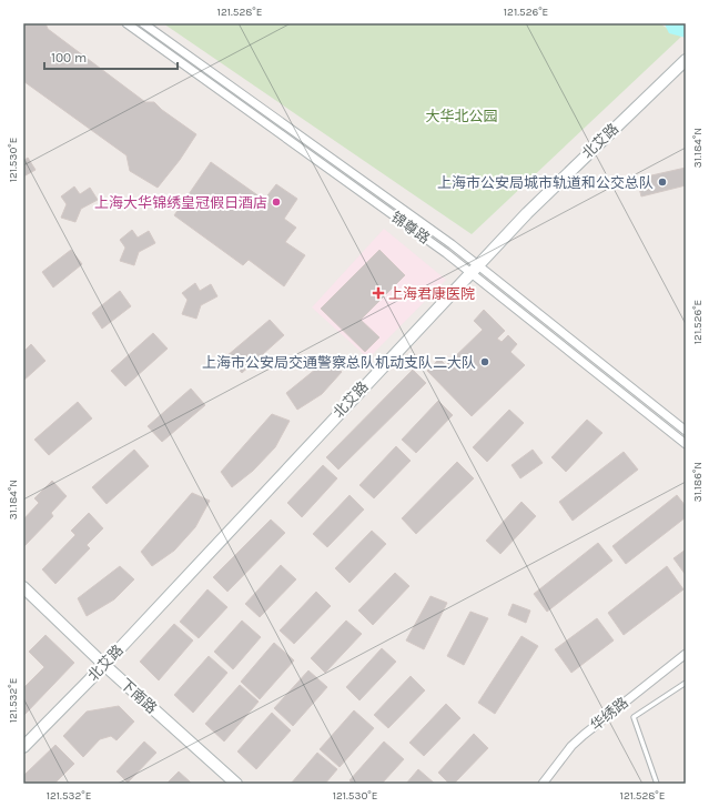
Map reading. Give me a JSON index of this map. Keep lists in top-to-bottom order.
{
  "streets": {
    "street": [
      "北艾路",
      "锦尊路",
      "下南路",
      "华绣路"
    ]
  },
  "crossings": [
    ["北艾路", "锦尊路"],
    ["北艾路", "下南路"]
  ],
  "parks": ["大华北公园"],
  "places": {
    "other": ["上海市公安局城市轨道和公交总队", "上海大华锦绣皇冠假日酒店", "上海市公安局交通警察总队机动支队二大队"],
    "health": ["上海君康医院"]
  },
  "scale_bar": "100 m",
  "coordinates": [
    "121.528°E",
    "121.526°E",
    "31.184°N",
    "121.530°E",
    "31.186°N",
    "121.532°E"
  ]
}
